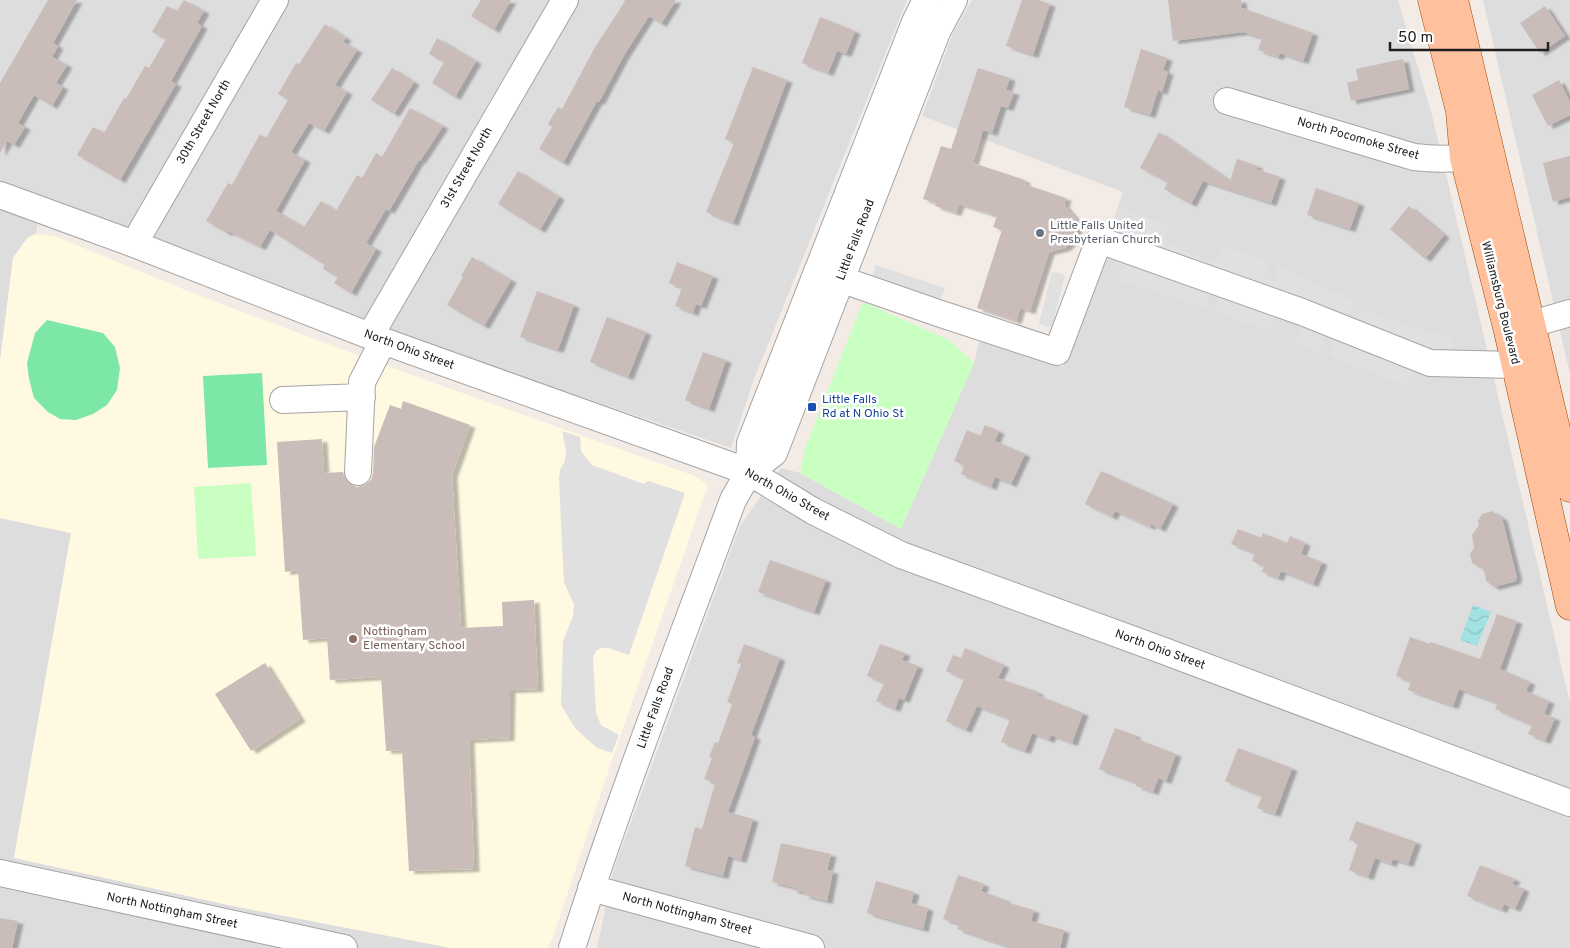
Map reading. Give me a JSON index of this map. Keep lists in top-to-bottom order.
{
  "streets": {
    "main road": ["Williamsburg Boulevard"],
    "street": [
      "30th Street North",
      "North Pocomoke Street",
      "31st Street North",
      "Little Falls Road",
      "North Ohio Street",
      "North Nottingham Street"
    ]
  },
  "crossings": [
    ["30th Street North", "North Ohio Street"],
    ["North Pocomoke Street", "Williamsburg Boulevard"],
    ["31st Street North", "North Ohio Street"],
    ["Little Falls Road", "North Ohio Street"],
    ["Little Falls Road", "North Nottingham Street"]
  ],
  "places": {
    "other": ["Little Falls United Presbyterian Church", "Nottingham Elementary School"],
    "transit": ["Little Falls Rd at N Ohio St"]
  },
  "scale_bar": "50 m"
}
